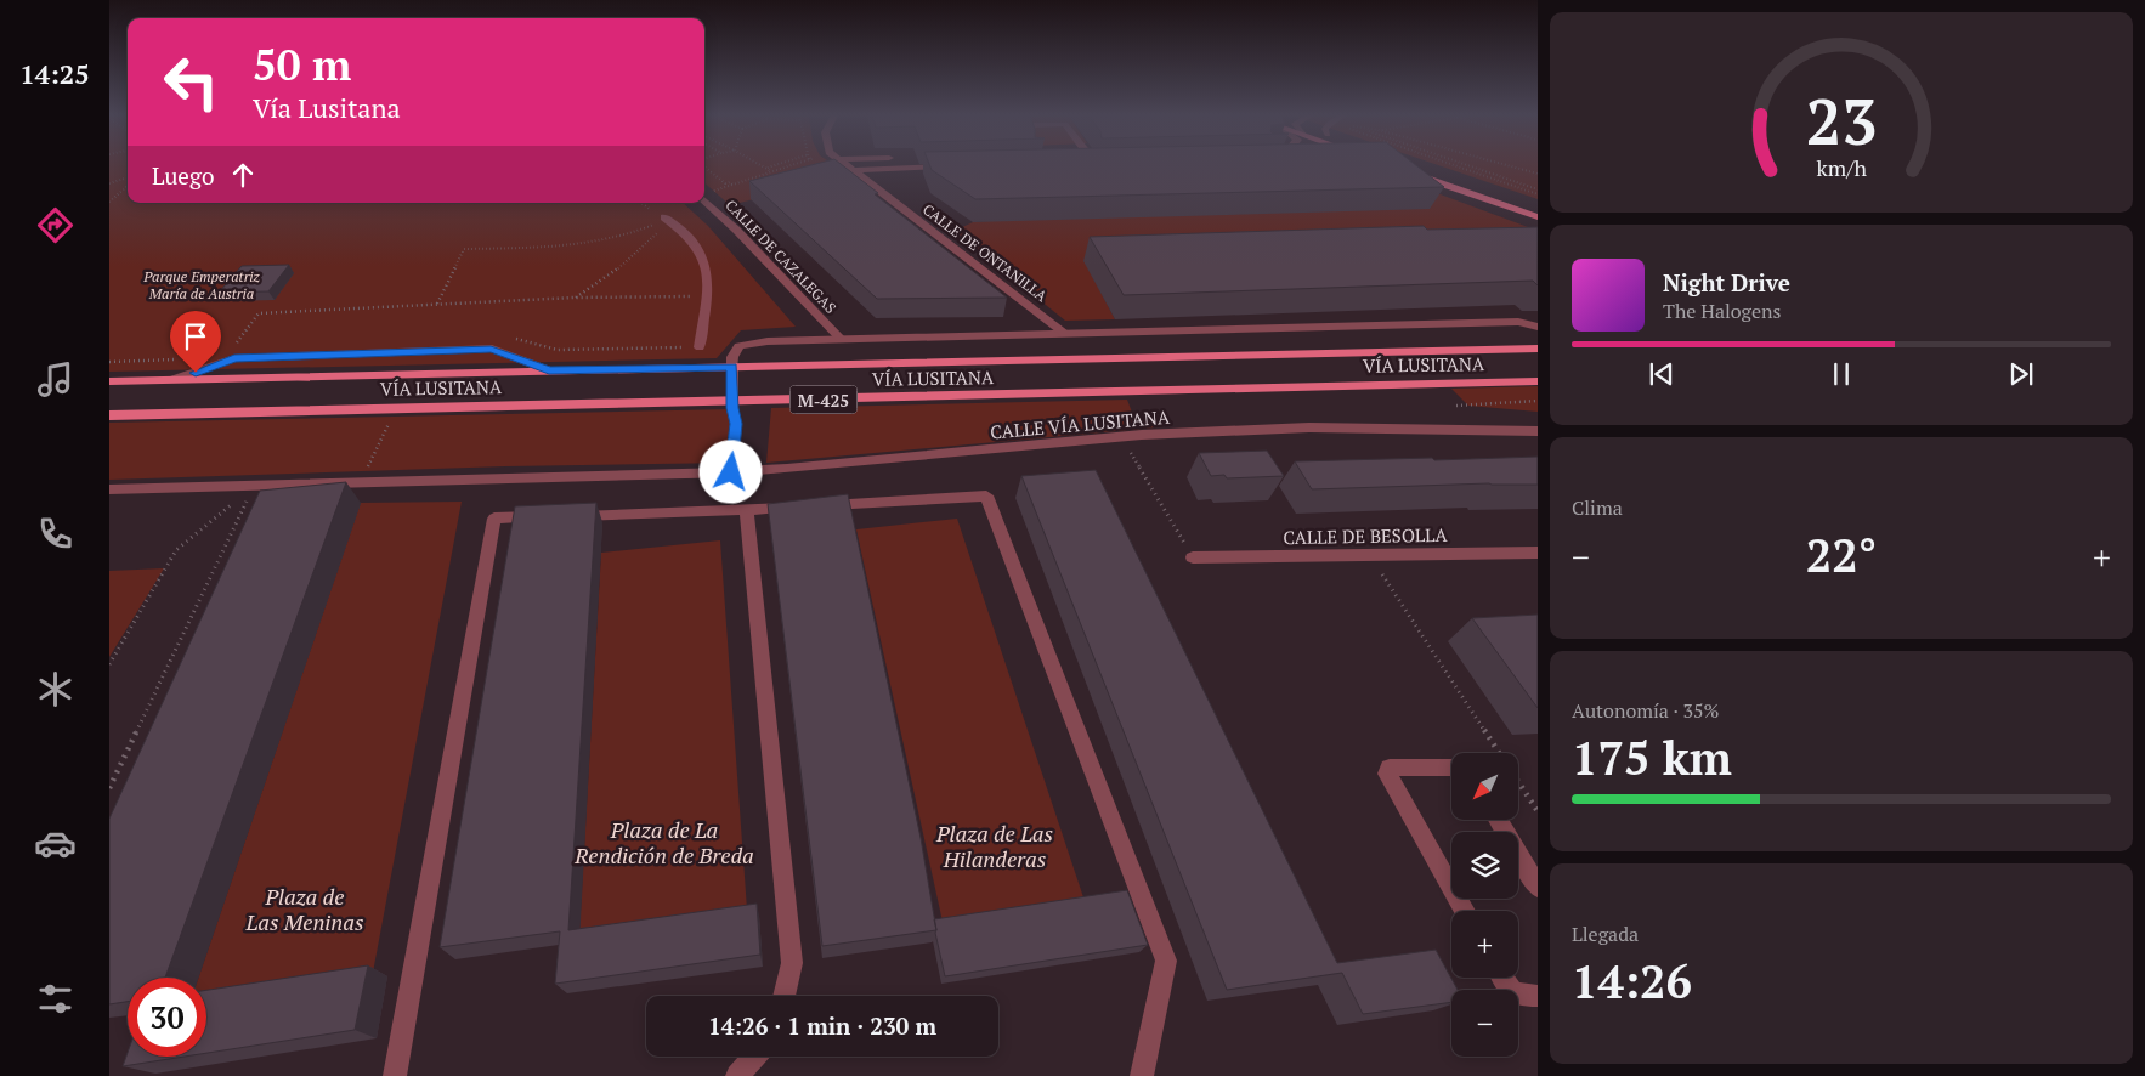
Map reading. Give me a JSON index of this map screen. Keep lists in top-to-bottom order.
{
  "streets": {
    "main road": ["VÍA LUSITANA", "M-425"],
    "street": [
      "CALLE DE ONTANILLA",
      "CALLE DE CAZALEGAS",
      "CALLE VÍA LUSITANA",
      "CALLE DE BESOLLA"
    ]
  },
  "parks": [
    "Parque Emperatriz María de Austria",
    "Plaza de La Rendición de Breda",
    "Plaza de Las Hilanderas",
    "Plaza de Las Meninas"
  ],
  "north": "bottom left",
  "page": {
    "tabs": "14:25",
    "turn": ["50 m", "Vía Lusitana"],
    "then": "Luego",
    "song": ["Night Drive", "The Halogens"],
    "tile": [
      "Clima",
      ["Autonomía · 35%", "175 km"],
      ["Llegada", "14:26"]
    ],
    "heat": ["−", "22°", "+"],
    "map_buttons": ["+", "−"],
    "limit": "30",
    "trip": "14:26 · 1 min · 230 m",
    "gauge": ["23", "km/h"]
  }
}
